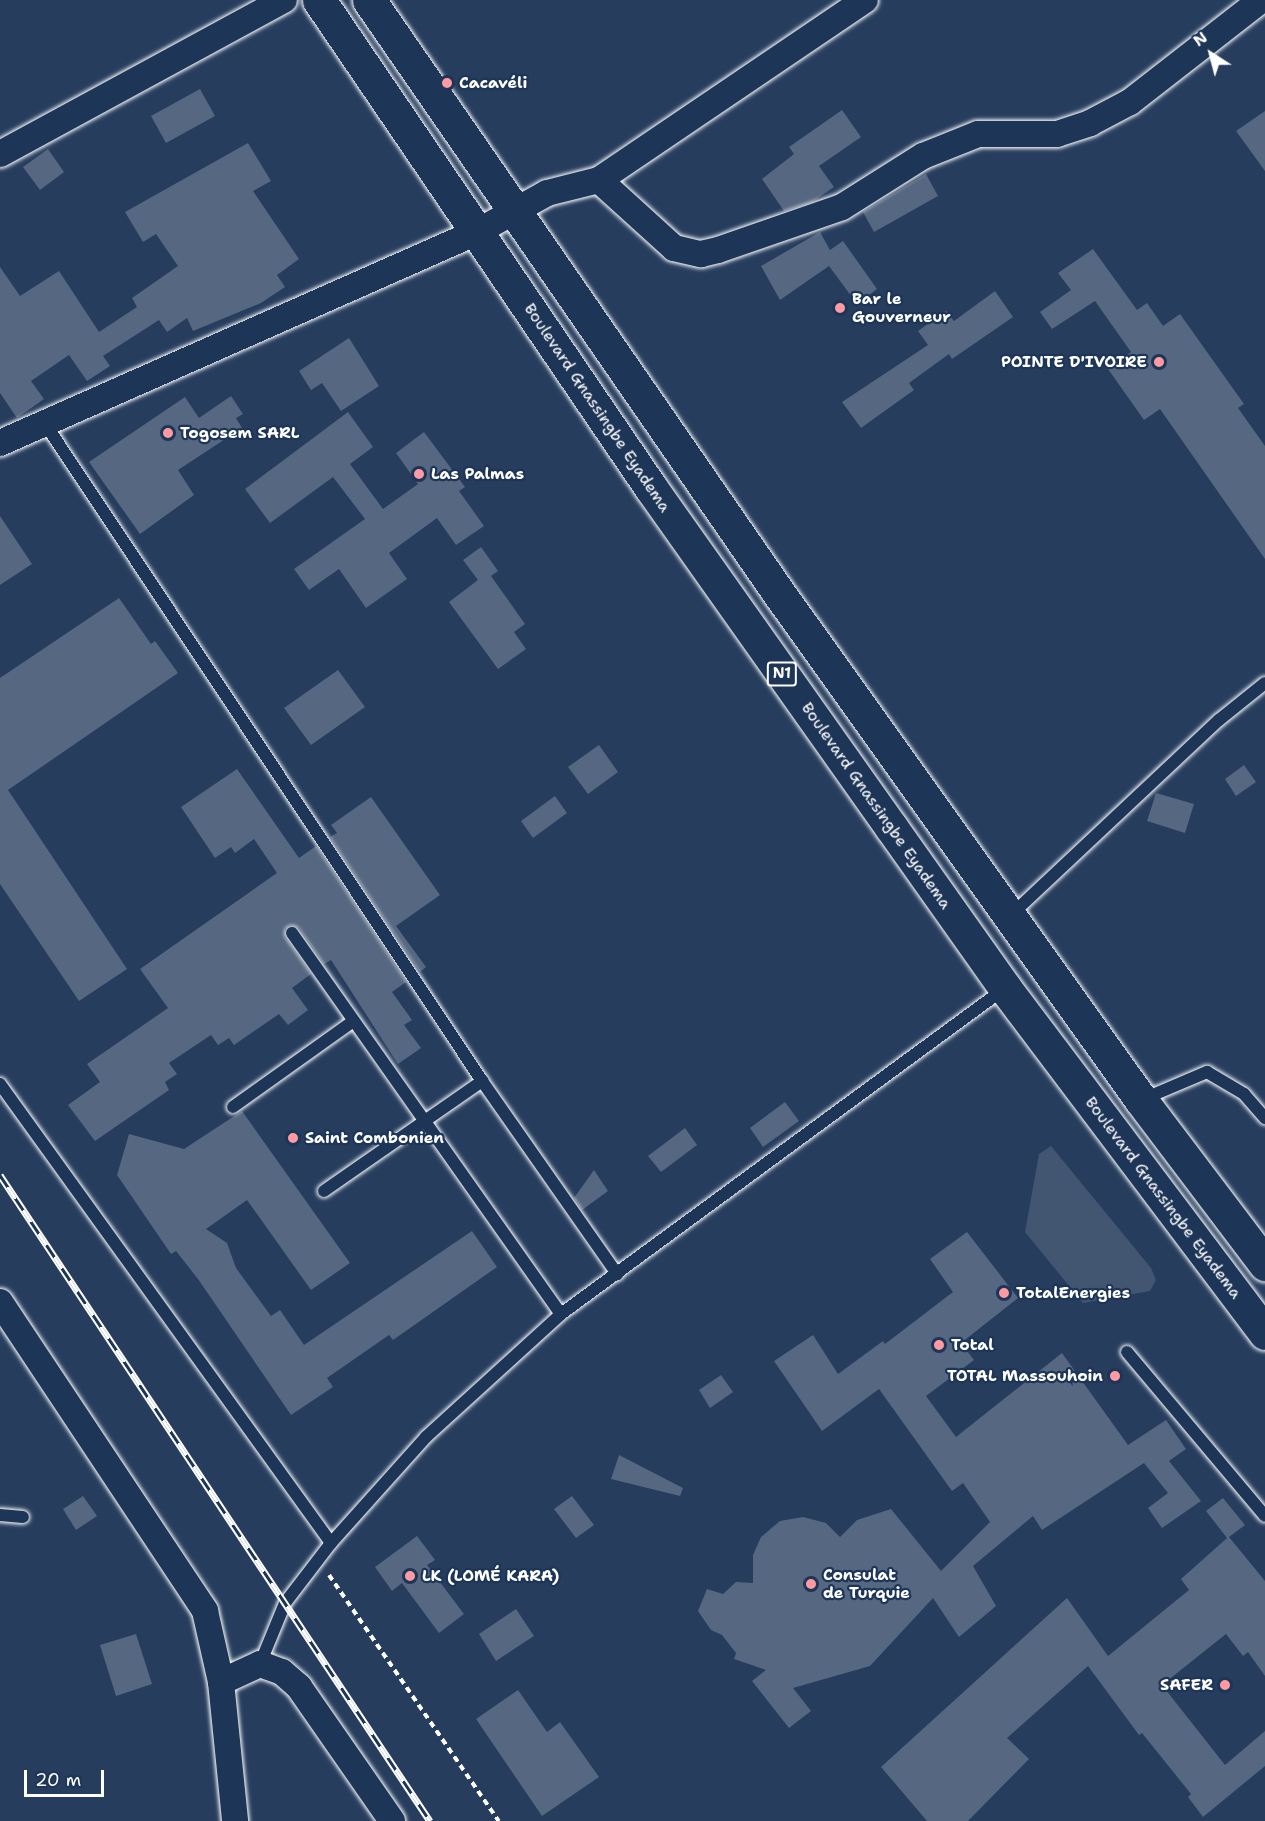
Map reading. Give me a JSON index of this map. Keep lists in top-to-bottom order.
{
  "streets": {
    "highway": ["Boulevard Gnassingbe Eyadema", "N1"]
  },
  "places": [
    "Cacavéli",
    "Bar le Gouverneur",
    "POINTE D'IVOIRE",
    "Togosem SARL",
    "Las Palmas",
    "Saint Combonien",
    "TotalEnergies",
    "Total",
    "TOTAL Massouhoin",
    "LK (LOMÉ KARA)",
    "Consulat de Turquie",
    "SAFER"
  ],
  "scale_bar": "20 m",
  "north": "top left"
}
